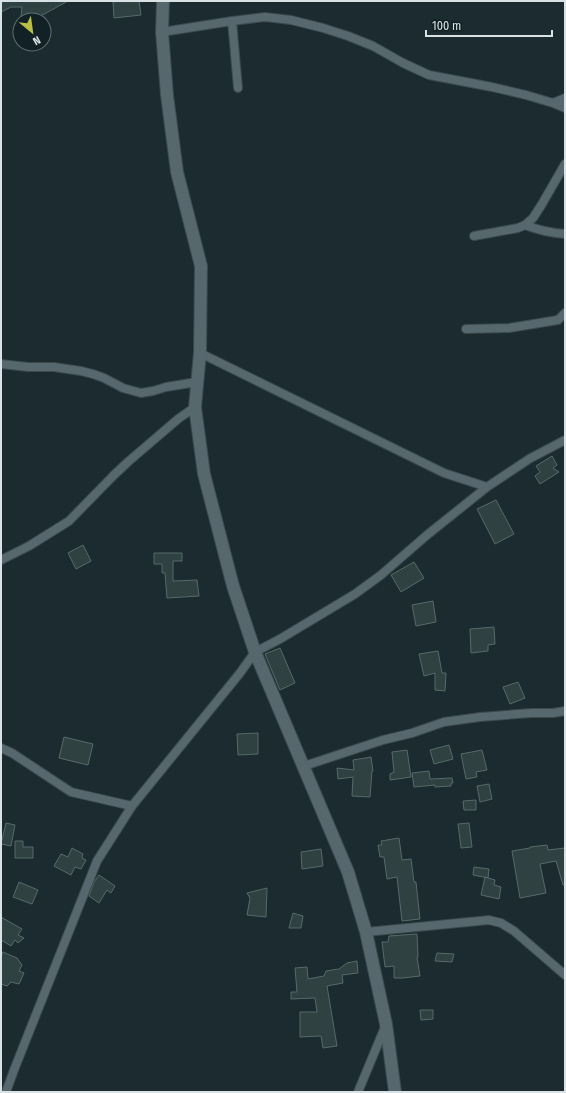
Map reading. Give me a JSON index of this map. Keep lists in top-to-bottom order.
{
  "scale_bar": "100 m",
  "north": "bottom right"
}
